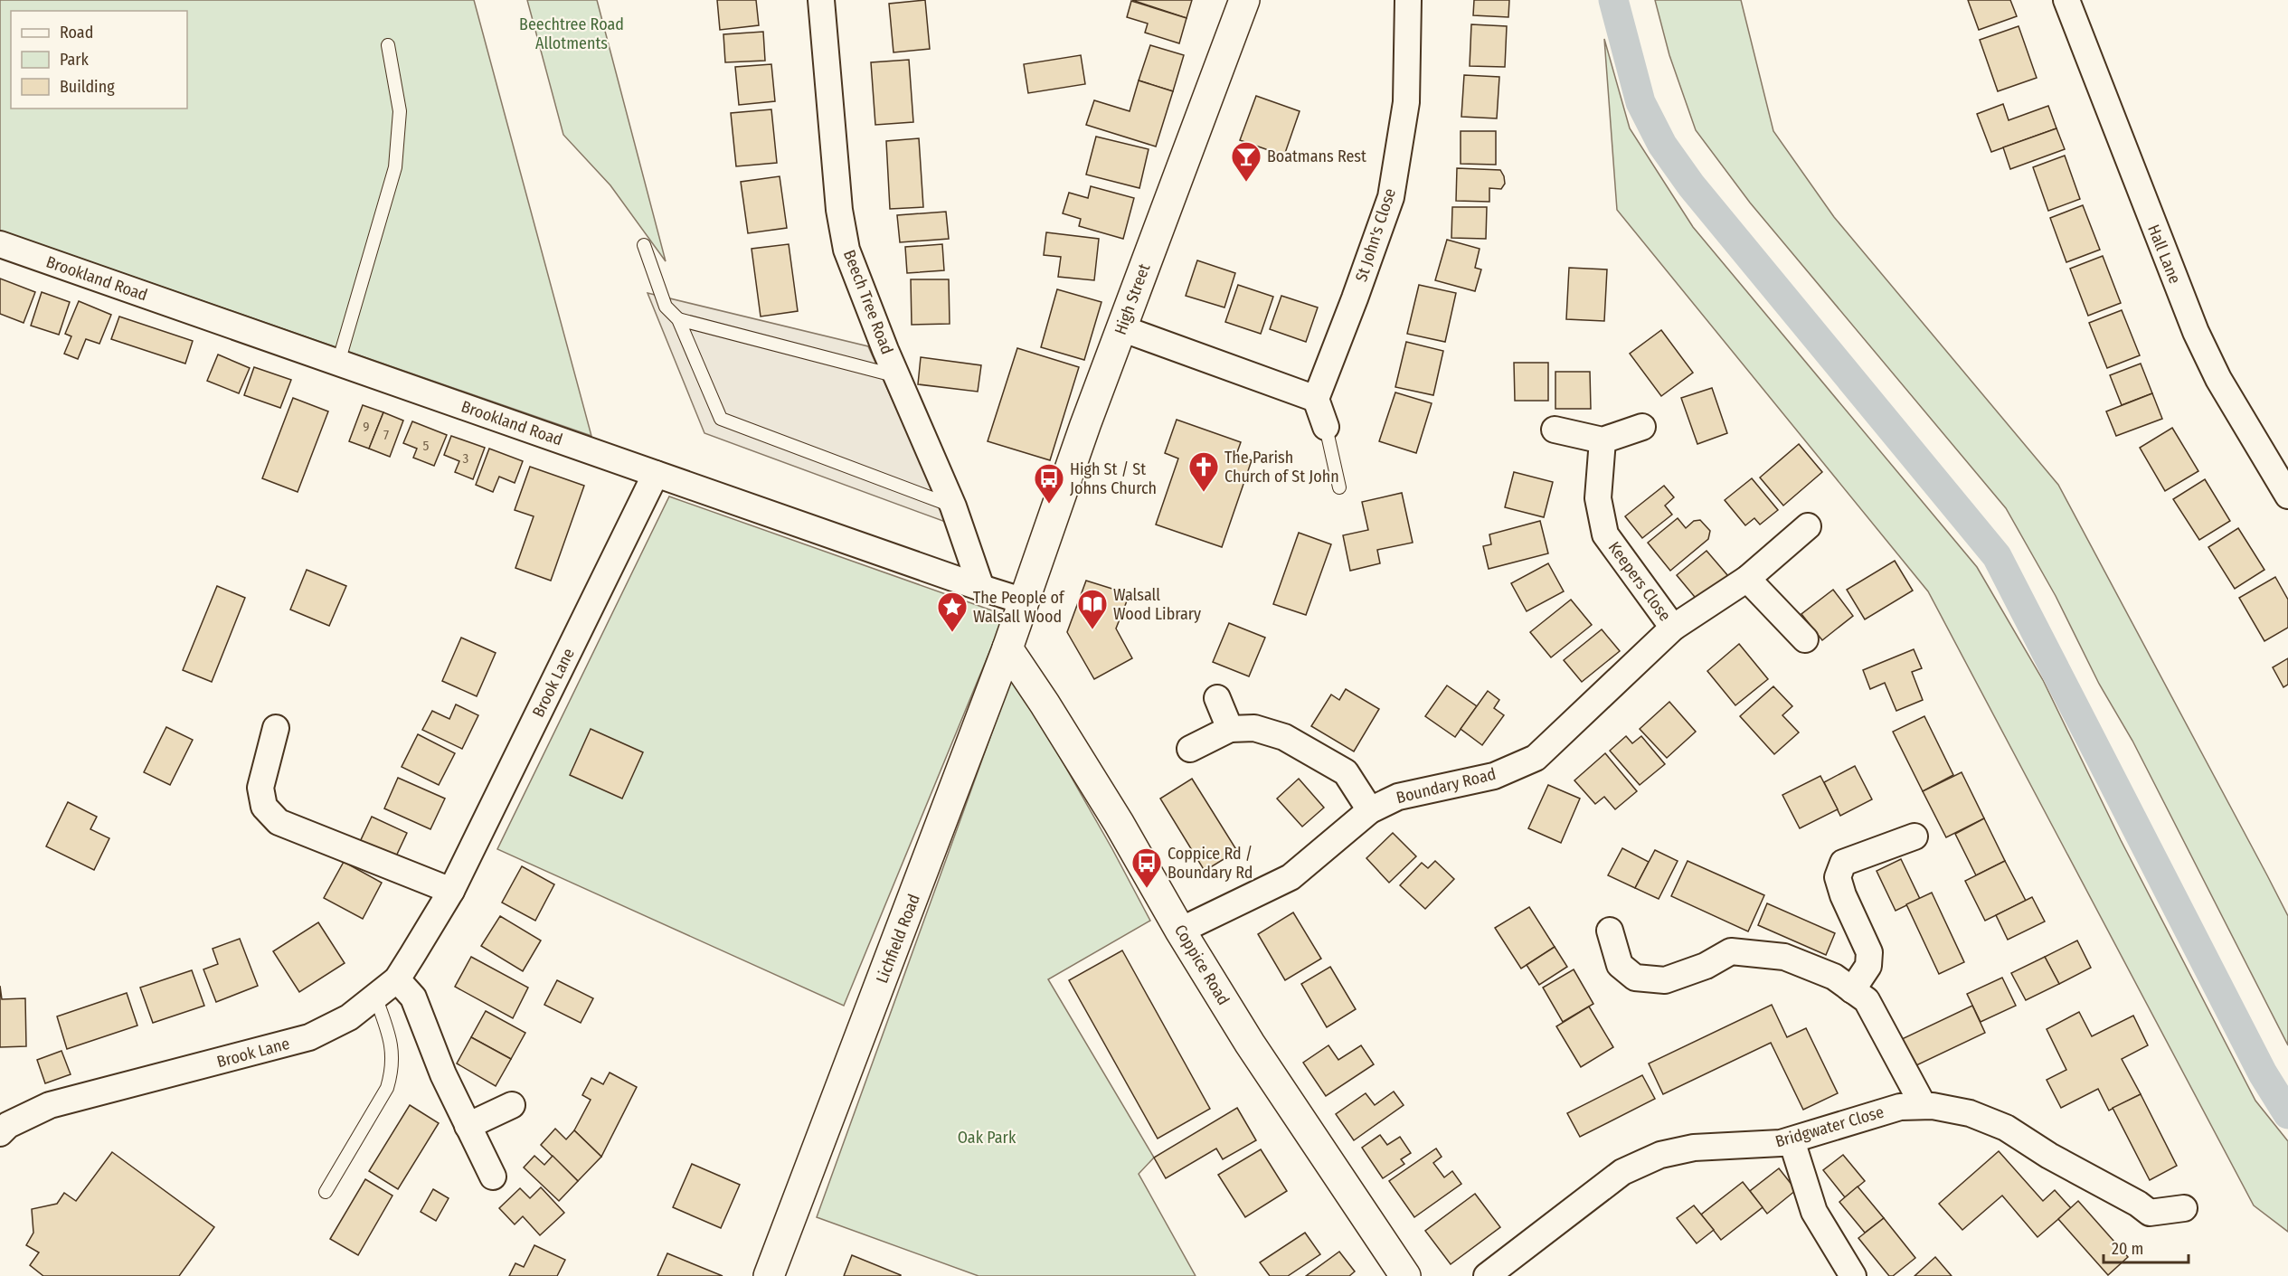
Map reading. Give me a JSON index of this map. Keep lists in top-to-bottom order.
{
  "streets": {
    "main road": ["High Street", "Lichfield Road", "Coppice Road"],
    "street": [
      "St John's Close",
      "Hall Lane",
      "Brookland Road",
      "Beech Tree Road",
      "Keepers Close",
      "Brook Lane",
      "Boundary Road",
      "Bridgwater Close"
    ]
  },
  "crossings": [
    ["Brookland Road", "High Street"],
    ["Brookland Road", "Beech Tree Road"],
    ["Brookland Road", "Brook Lane"],
    ["Brookland Road", "Lichfield Road"],
    ["High Street", "Lichfield Road"],
    ["Keepers Close", "Boundary Road"],
    ["Boundary Road", "Coppice Road"],
    ["Lichfield Road", "Coppice Road"]
  ],
  "parks": ["Beechtree Road Allotments", "Oak Park"],
  "places": {
    "bar": ["Boatmans Rest"],
    "church": ["The Parish Church of St John"],
    "bus stop": ["High St / St Johns Church", "Coppice Rd / Boundary Rd"],
    "library": ["Walsall Wood Library"],
    "place": ["The People of Walsall Wood"]
  },
  "house_numbers": [
    "9",
    "7",
    "5",
    "3"
  ],
  "legend": ["Road", "Park", "Building"],
  "scale_bar": "20 m"
}
